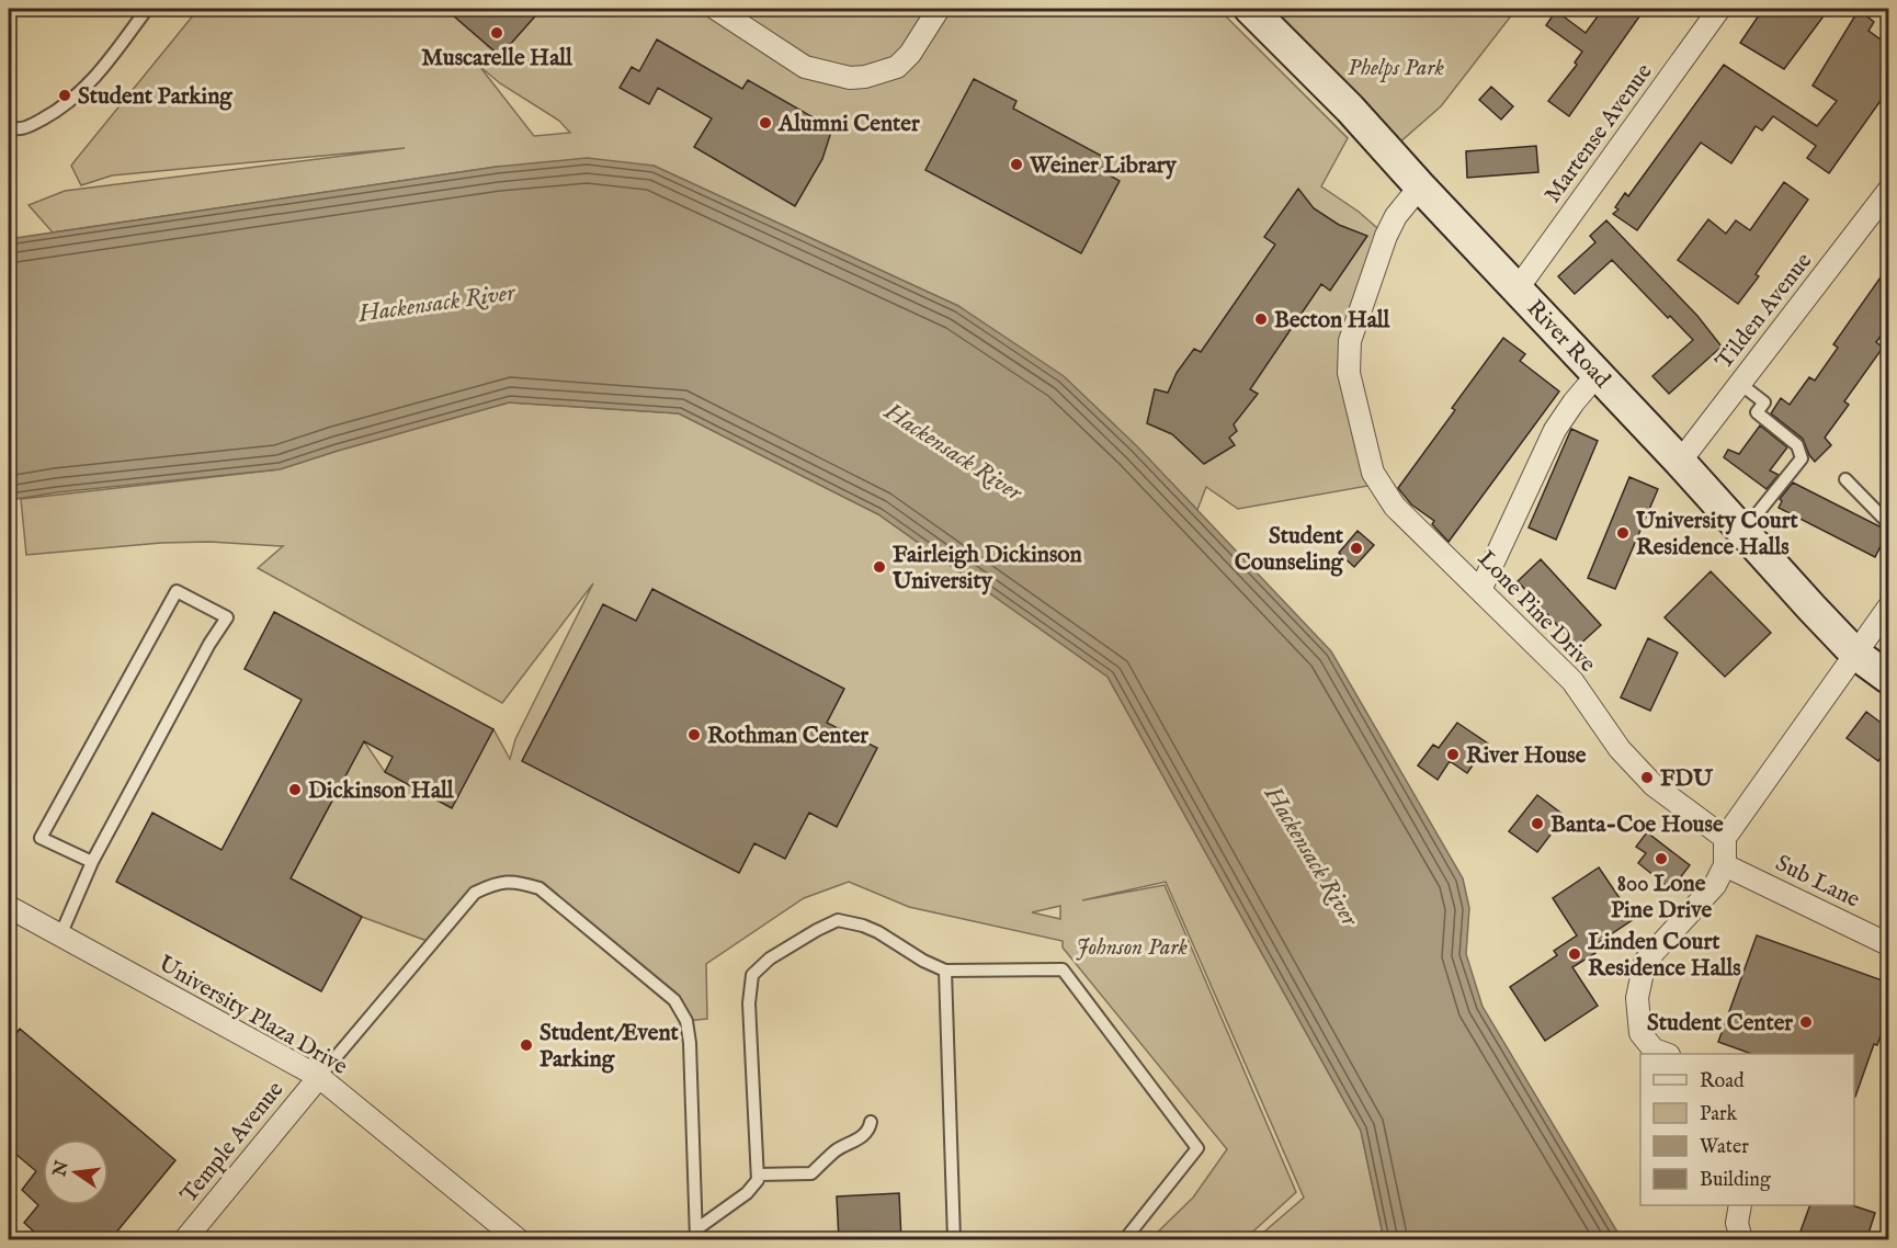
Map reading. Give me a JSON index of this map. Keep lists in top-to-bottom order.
{
  "streets": {
    "main road": ["River Road"],
    "street": [
      "Martense Avenue",
      "Tilden Avenue",
      "Lone Pine Drive",
      "Sub Lane",
      "University Plaza Drive",
      "Temple Avenue"
    ]
  },
  "crossings": [
    ["Martense Avenue", "River Road"],
    ["Tilden Avenue", "River Road"],
    ["River Road", "Lone Pine Drive"],
    ["University Plaza Drive", "Temple Avenue"]
  ],
  "water": ["Hackensack River"],
  "parks": ["Phelps Park", "Johnson Park"],
  "places": [
    "Muscarelle Hall",
    "Student Parking",
    "Alumni Center",
    "Weiner Library",
    "Becton Hall",
    "University Court Residence Halls",
    "Student Counseling",
    "Fairleigh Dickinson University",
    "Rothman Center",
    "River House",
    "FDU",
    "Dickinson Hall",
    "Banta-Coe House",
    "800 Lone Pine Drive",
    "Linden Court Residence Halls",
    "Student Center",
    "Student/Event Parking"
  ],
  "legend": [
    "Road",
    "Park",
    "Water",
    "Building"
  ],
  "north": "left"
}
